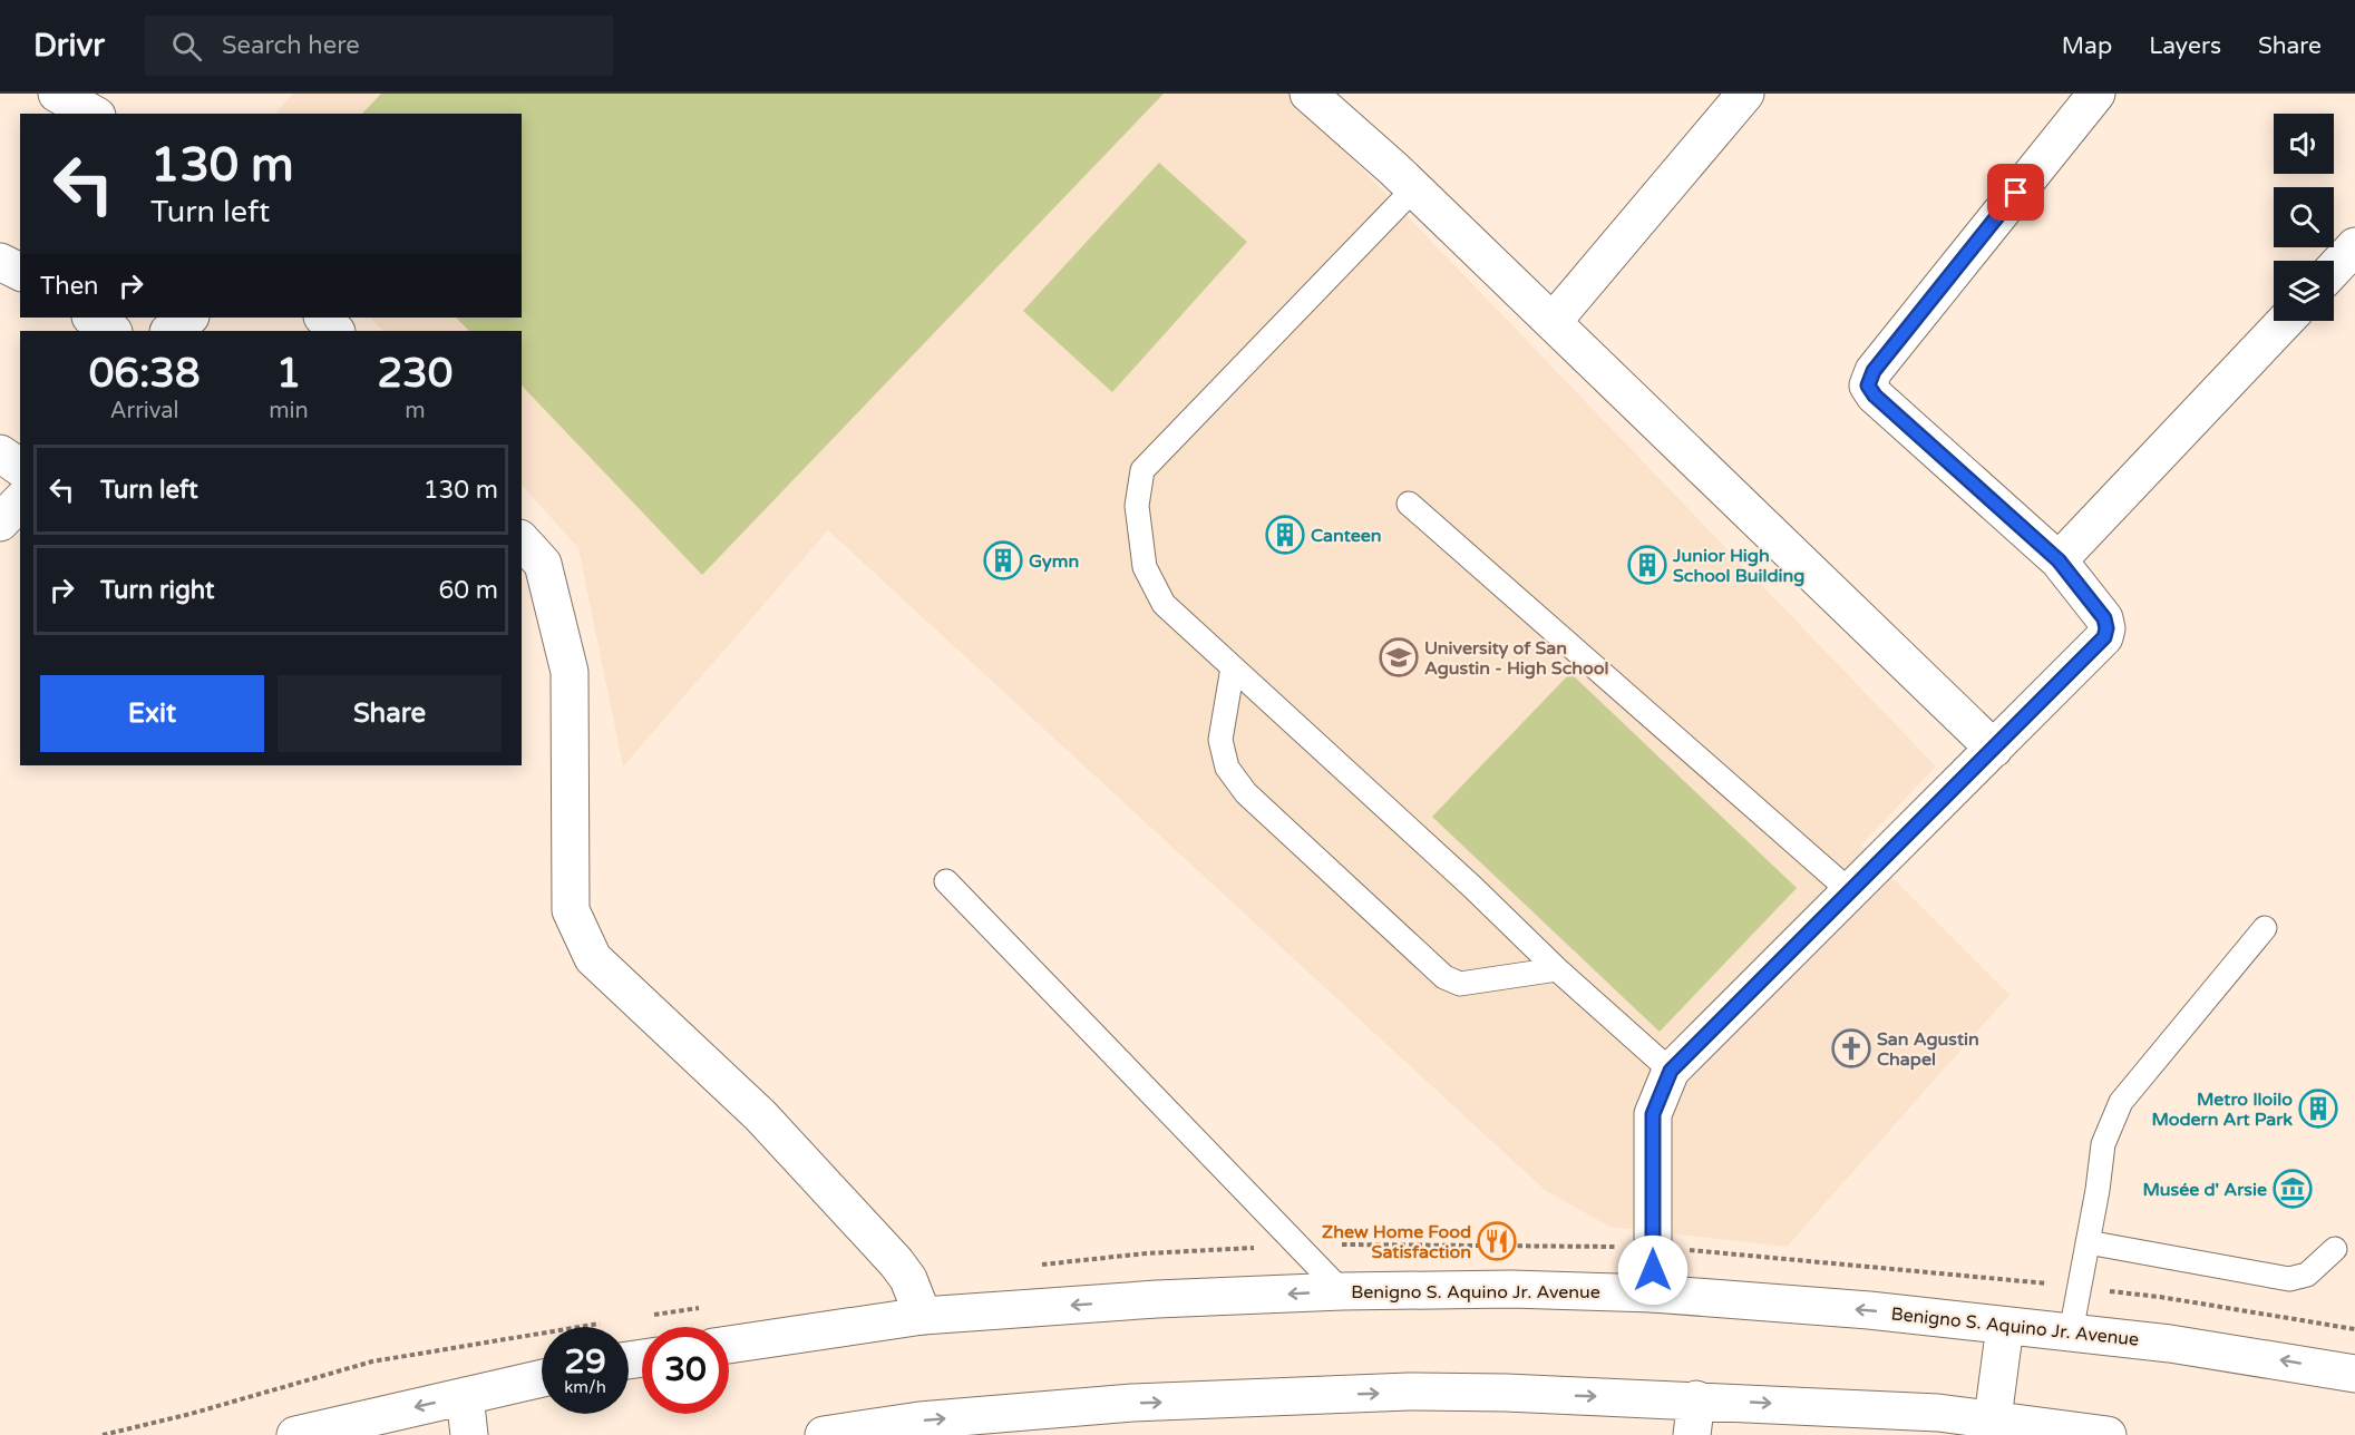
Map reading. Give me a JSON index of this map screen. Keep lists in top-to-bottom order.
{
  "streets": {
    "main road": ["Benigno S. Aquino Jr. Avenue"]
  },
  "places": {
    "building": [
      "Canteen",
      "Gymn",
      "Junior High School Building",
      "Metro Iloilo Modern Art Park"
    ],
    "school or university": ["University of San Agustin - High School"],
    "church": ["San Agustin Chapel"],
    "museum": ["Musée d' Arsie"],
    "restaurant": ["Zhew Home Food Satisfaction"]
  },
  "page": {
    "header": "Drivr",
    "search": "Search here",
    "nav": ["Map", "Layers", "Share"],
    "turn": ["130 m", "Turn left"],
    "then": "Then",
    "eta": [
      "06:38",
      "Arrival",
      "1",
      "min",
      "230",
      "m"
    ],
    "list": [
      {
        "name": "Turn left",
        "value": "130 m"
      },
      {
        "name": "Turn right",
        "value": "60 m"
      }
    ],
    "buttons": ["Exit", "Share"],
    "speed": "29 km/h",
    "limit": "30"
  }
}
